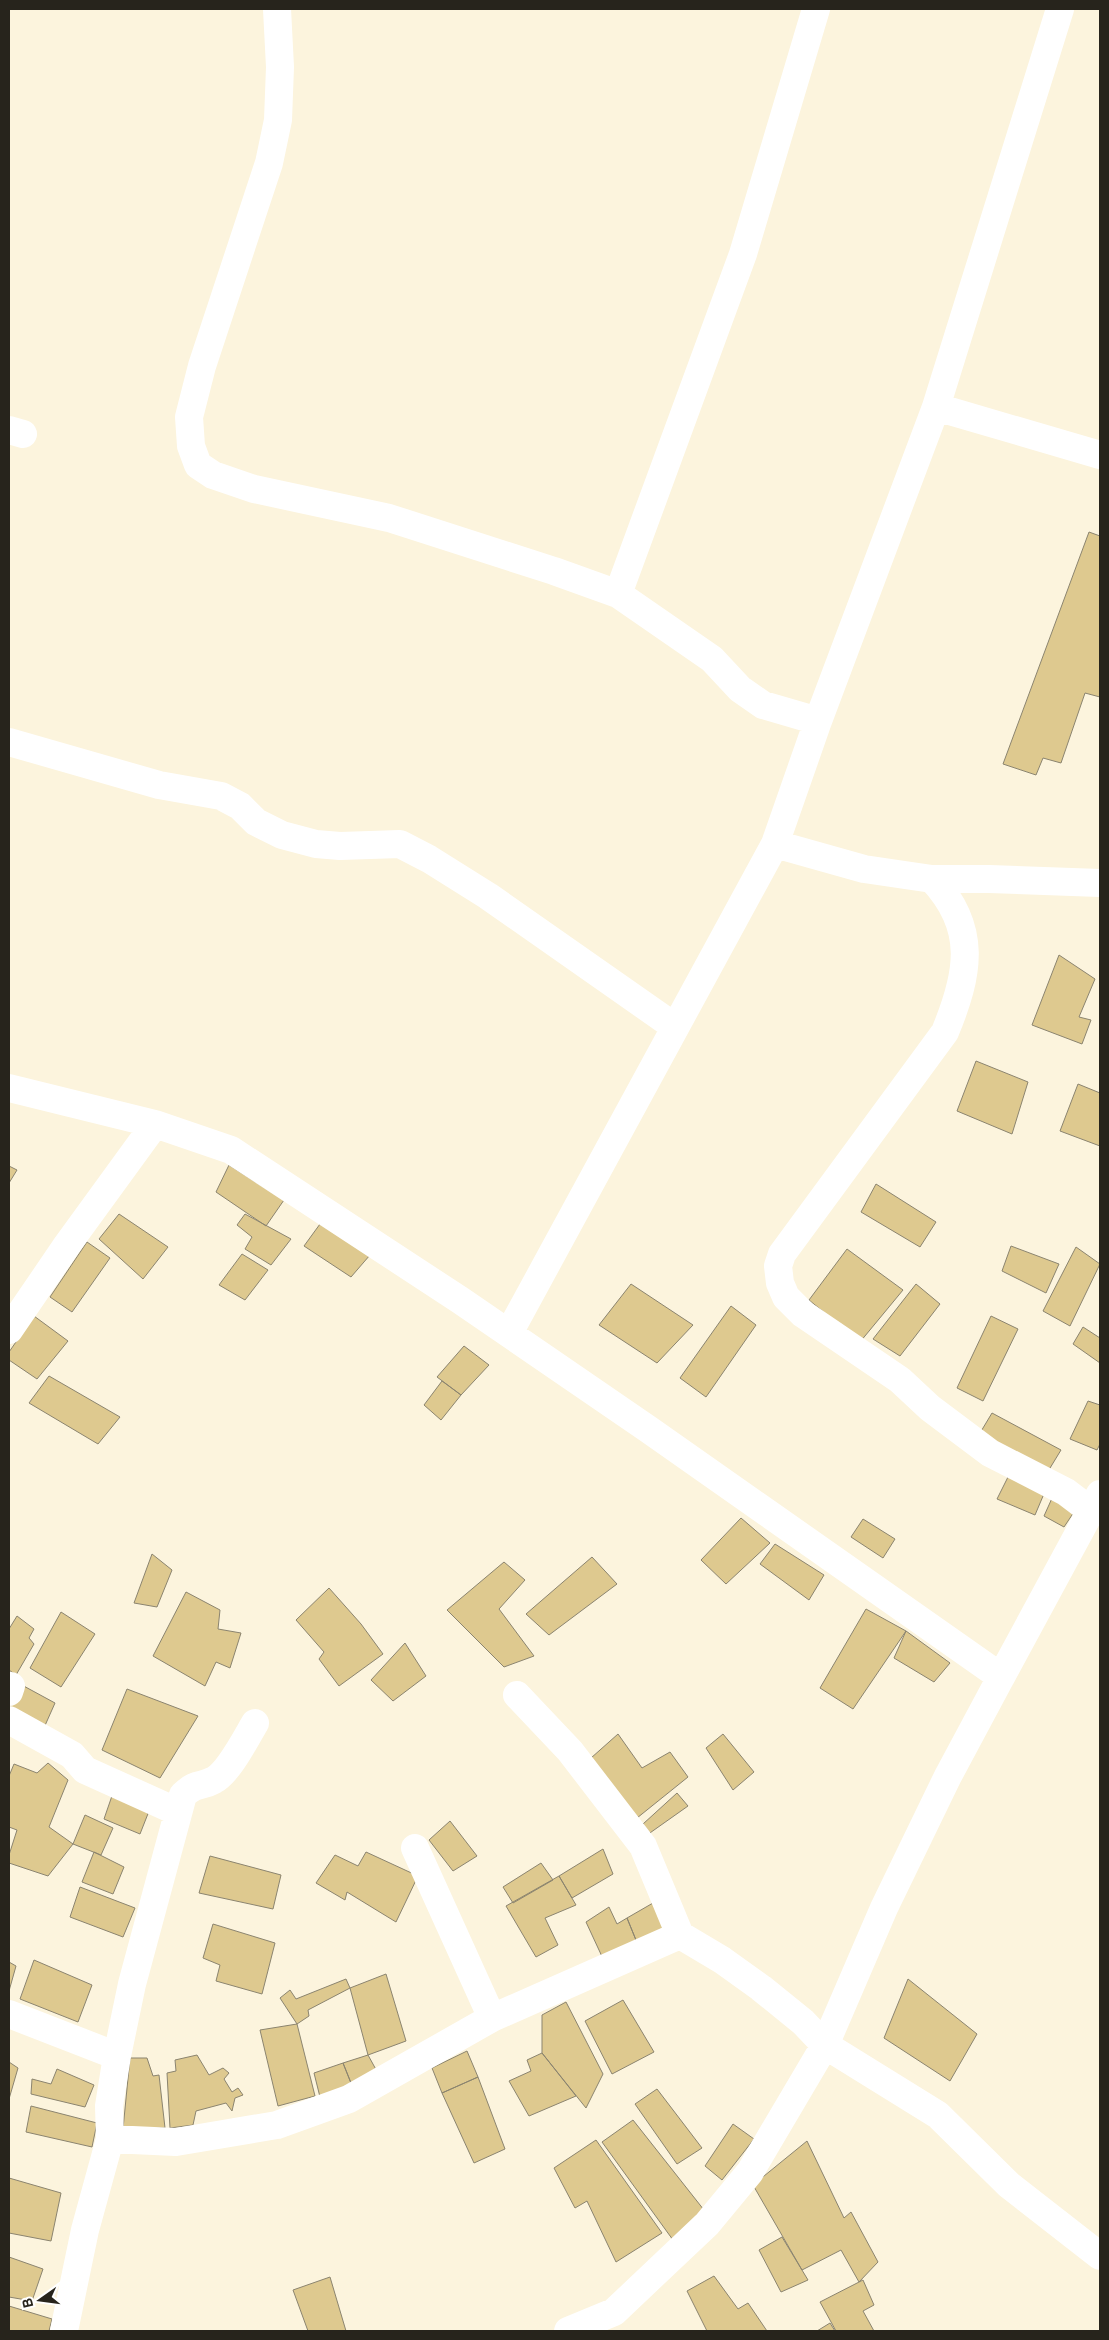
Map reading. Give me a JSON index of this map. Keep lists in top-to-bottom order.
{
  "north": "left"
}
